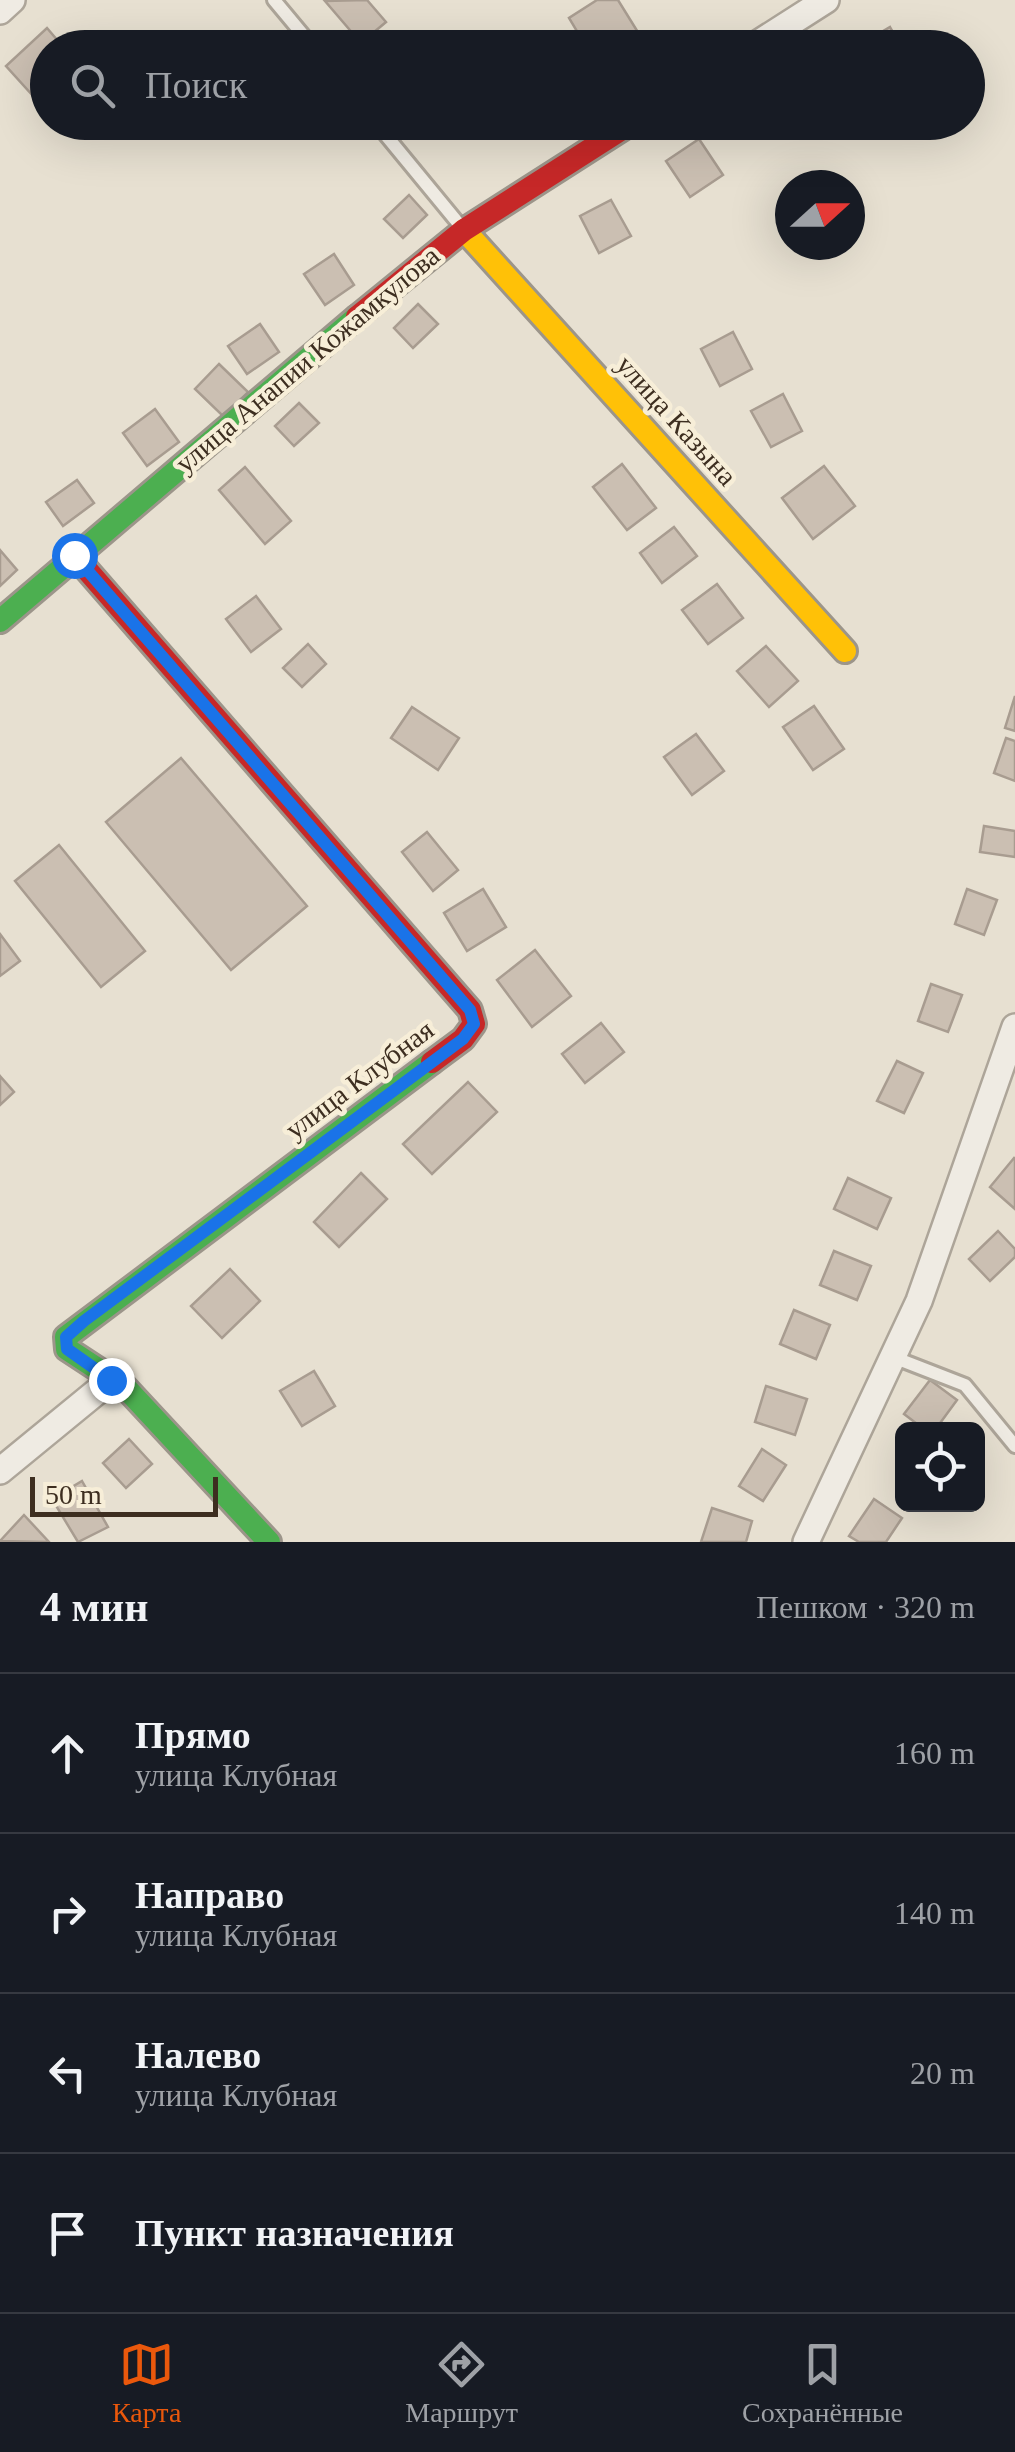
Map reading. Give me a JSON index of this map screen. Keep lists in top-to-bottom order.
{
  "streets": {
    "street": ["улица Анапии Кожамкулова", "улица Казына", "улица Клубная"]
  },
  "crossings": [
    ["улица Анапии Кожамкулова", "улица Казына"],
    ["улица Анапии Кожамкулова", "улица Клубная"]
  ],
  "scale_bar": "50 m",
  "north": "right",
  "page": {
    "search": "Поиск",
    "scale": "50 m",
    "heading": ["4 мин", "Пешком · 320 m"],
    "list": [
      ["Прямо", "улица Клубная", "160 m"],
      ["Направо", "улица Клубная", "140 m"],
      ["Налево", "улица Клубная", "20 m"],
      "Пункт назначения"
    ],
    "nav": ["Карта", "Маршрут", "Сохранённые"]
  }
}
